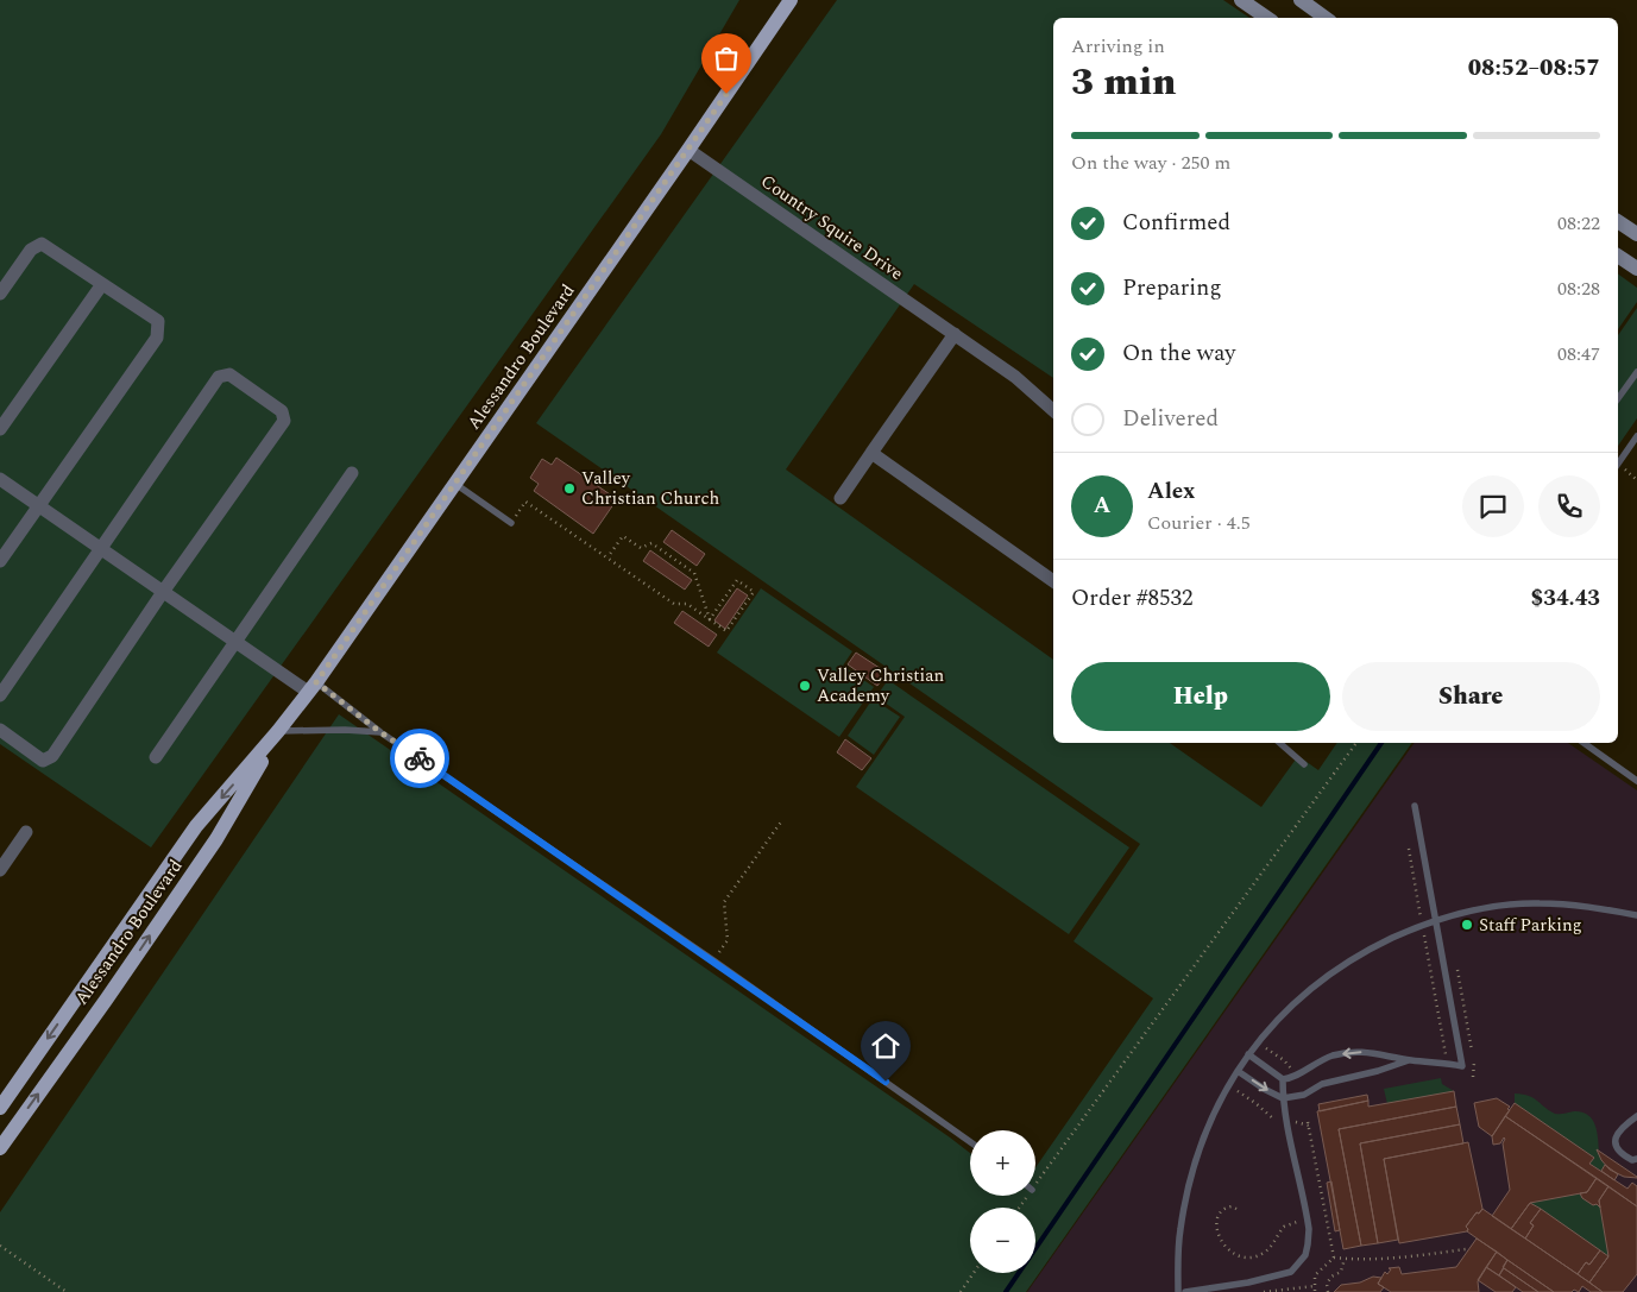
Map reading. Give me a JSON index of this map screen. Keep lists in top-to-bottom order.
{
  "streets": {
    "main road": ["Alessandro Boulevard"],
    "street": ["Country Squire Drive"]
  },
  "crossings": [
    ["Country Squire Drive", "Alessandro Boulevard"]
  ],
  "places": ["Valley Christian Church", "Valley Christian Academy", "Staff Parking"],
  "page": {
    "heading": ["3 min", "Arriving in", "08:52–08:57"],
    "panel": [
      "Alex",
      "Courier · 4.5",
      "Order #8532",
      "$34.43"
    ],
    "bar": "On the way · 250 m",
    "list": [
      ["Confirmed", "08:22"],
      ["Preparing", "08:28"],
      ["On the way", "08:47"],
      "Delivered"
    ],
    "round": "A",
    "buttons": ["Help", "Share"],
    "map_buttons": ["+", "−"]
  }
}
